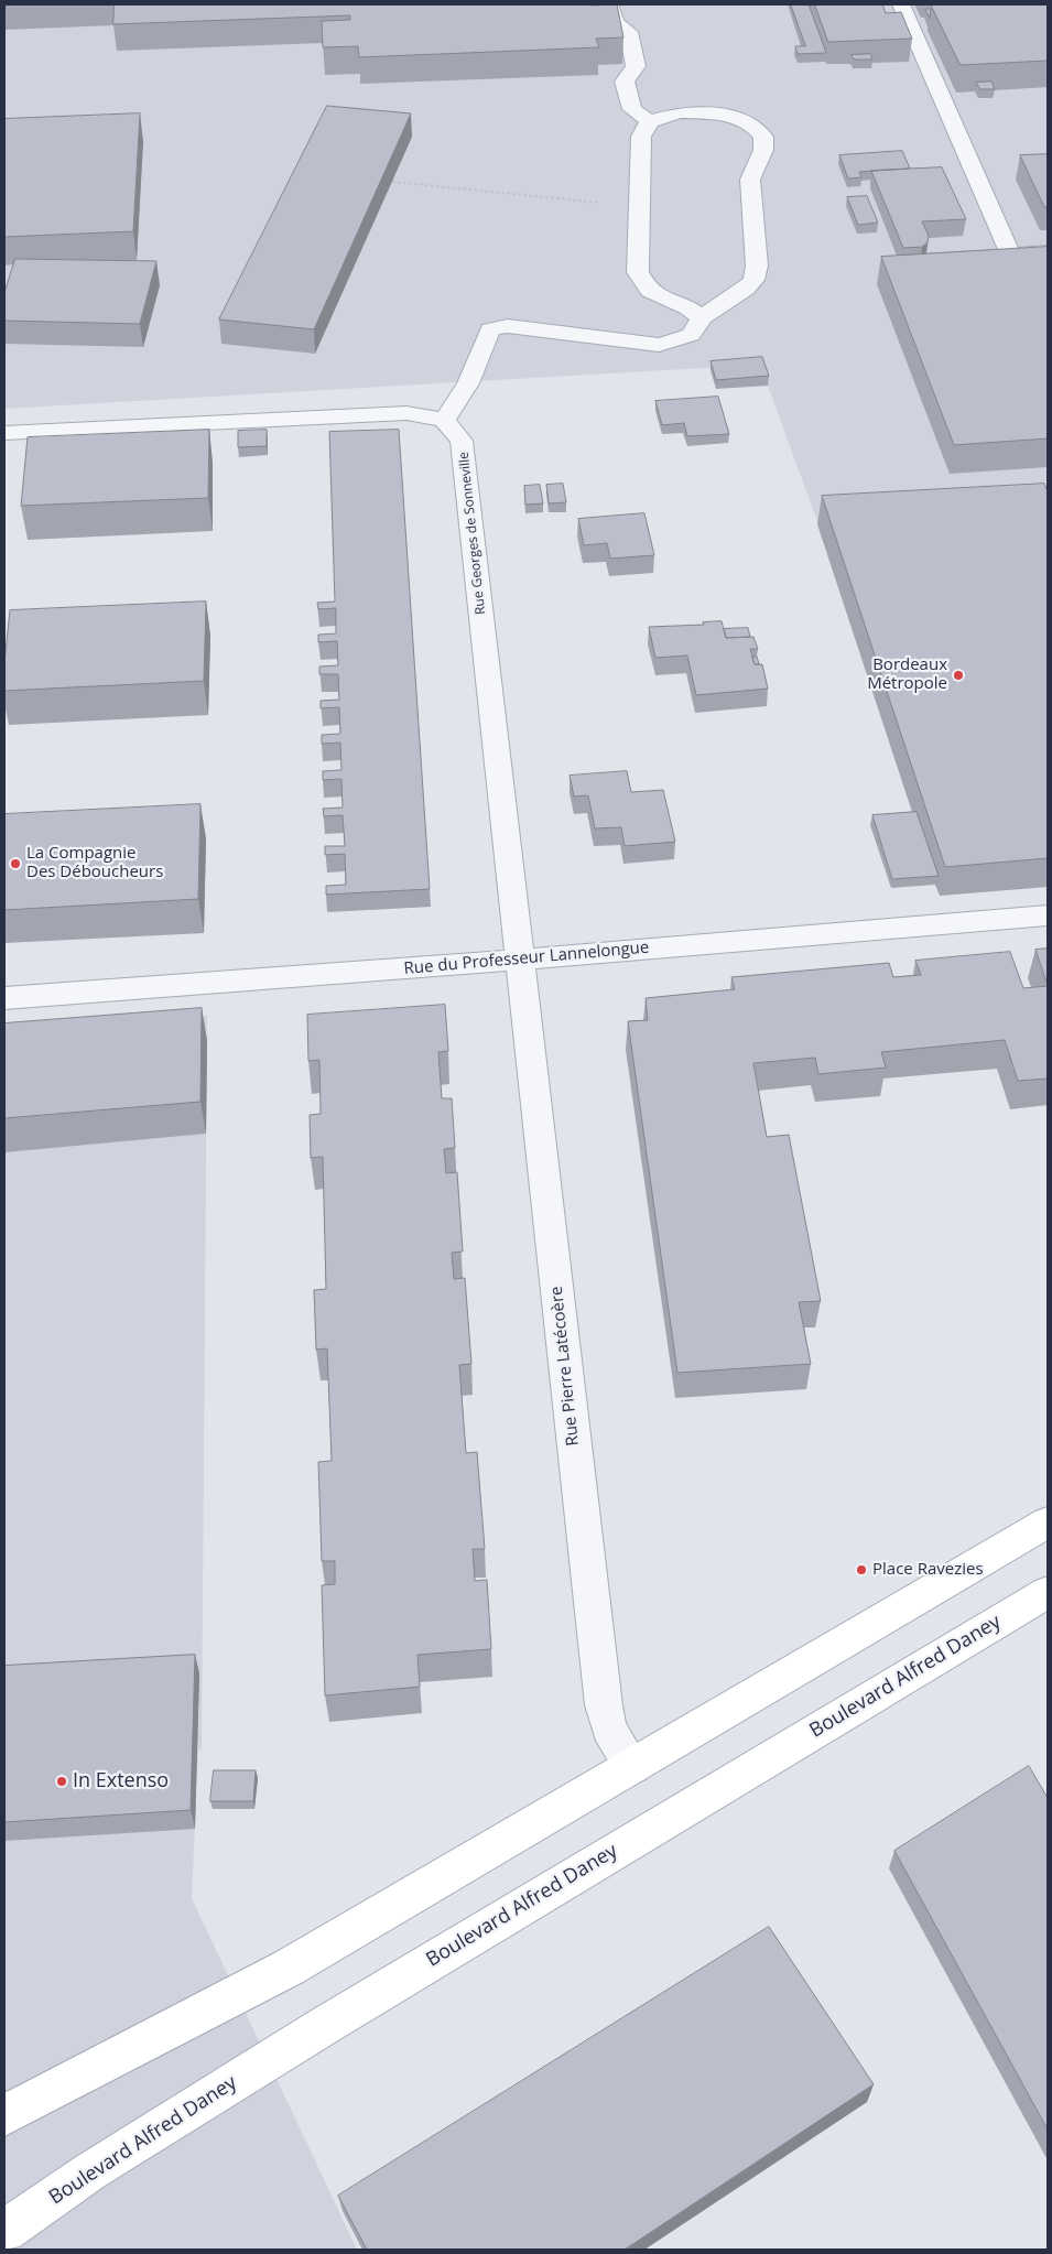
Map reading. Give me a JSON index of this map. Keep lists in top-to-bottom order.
{
  "streets": {
    "main road": ["Boulevard Alfred Daney"],
    "street": ["Rue Georges de Sonneville", "Rue du Professeur Lannelongue", "Rue Pierre Latécoère"]
  },
  "crossings": [
    ["Rue Georges de Sonneville", "Rue du Professeur Lannelongue"],
    ["Rue Georges de Sonneville", "Rue Pierre Latécoère"],
    ["Rue du Professeur Lannelongue", "Rue Pierre Latécoère"]
  ],
  "places": [
    "Bordeaux Métropole",
    "La Compagnie Des Déboucheurs",
    "Place Ravezies",
    "In Extenso"
  ]
}
